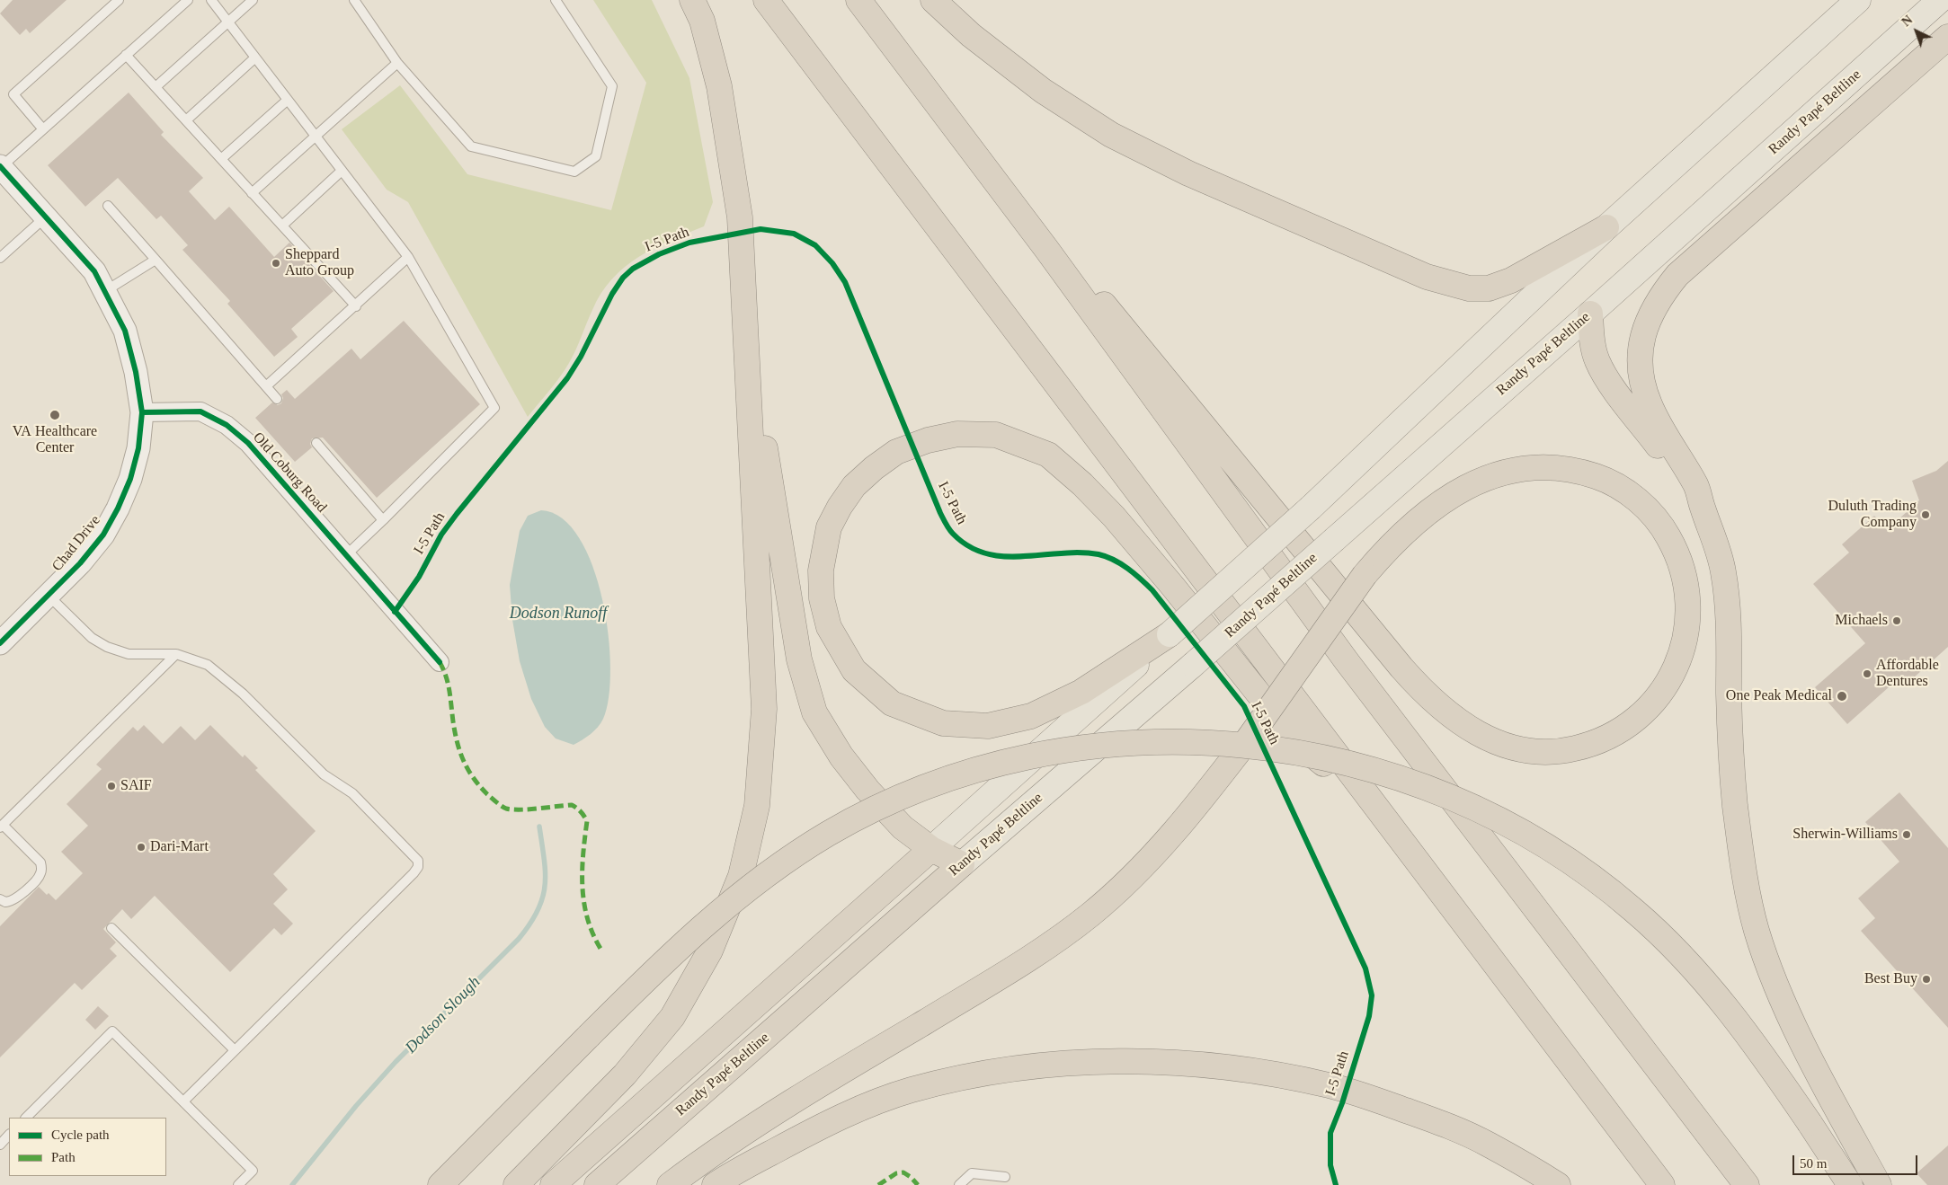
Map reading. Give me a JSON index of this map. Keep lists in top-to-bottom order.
{
  "streets": {
    "highway": ["Randy Papé Beltline"],
    "street": ["Old Coburg Road", "Chad Drive"],
    "cycle path": ["I-5 Path"]
  },
  "crossings": [
    ["Old Coburg Road", "Chad Drive"]
  ],
  "water": ["Dodson Runoff", "Dodson Slough"],
  "places": [
    "Sheppard Auto Group",
    "VA Healthcare Center",
    "Duluth Trading Company",
    "Michaels",
    "Affordable Dentures",
    "One Peak Medical",
    "SAIF",
    "Sherwin-Williams",
    "Dari-Mart",
    "Best Buy"
  ],
  "legend": ["Cycle path", "Path"],
  "scale_bar": "50 m",
  "north": "top left"
}
